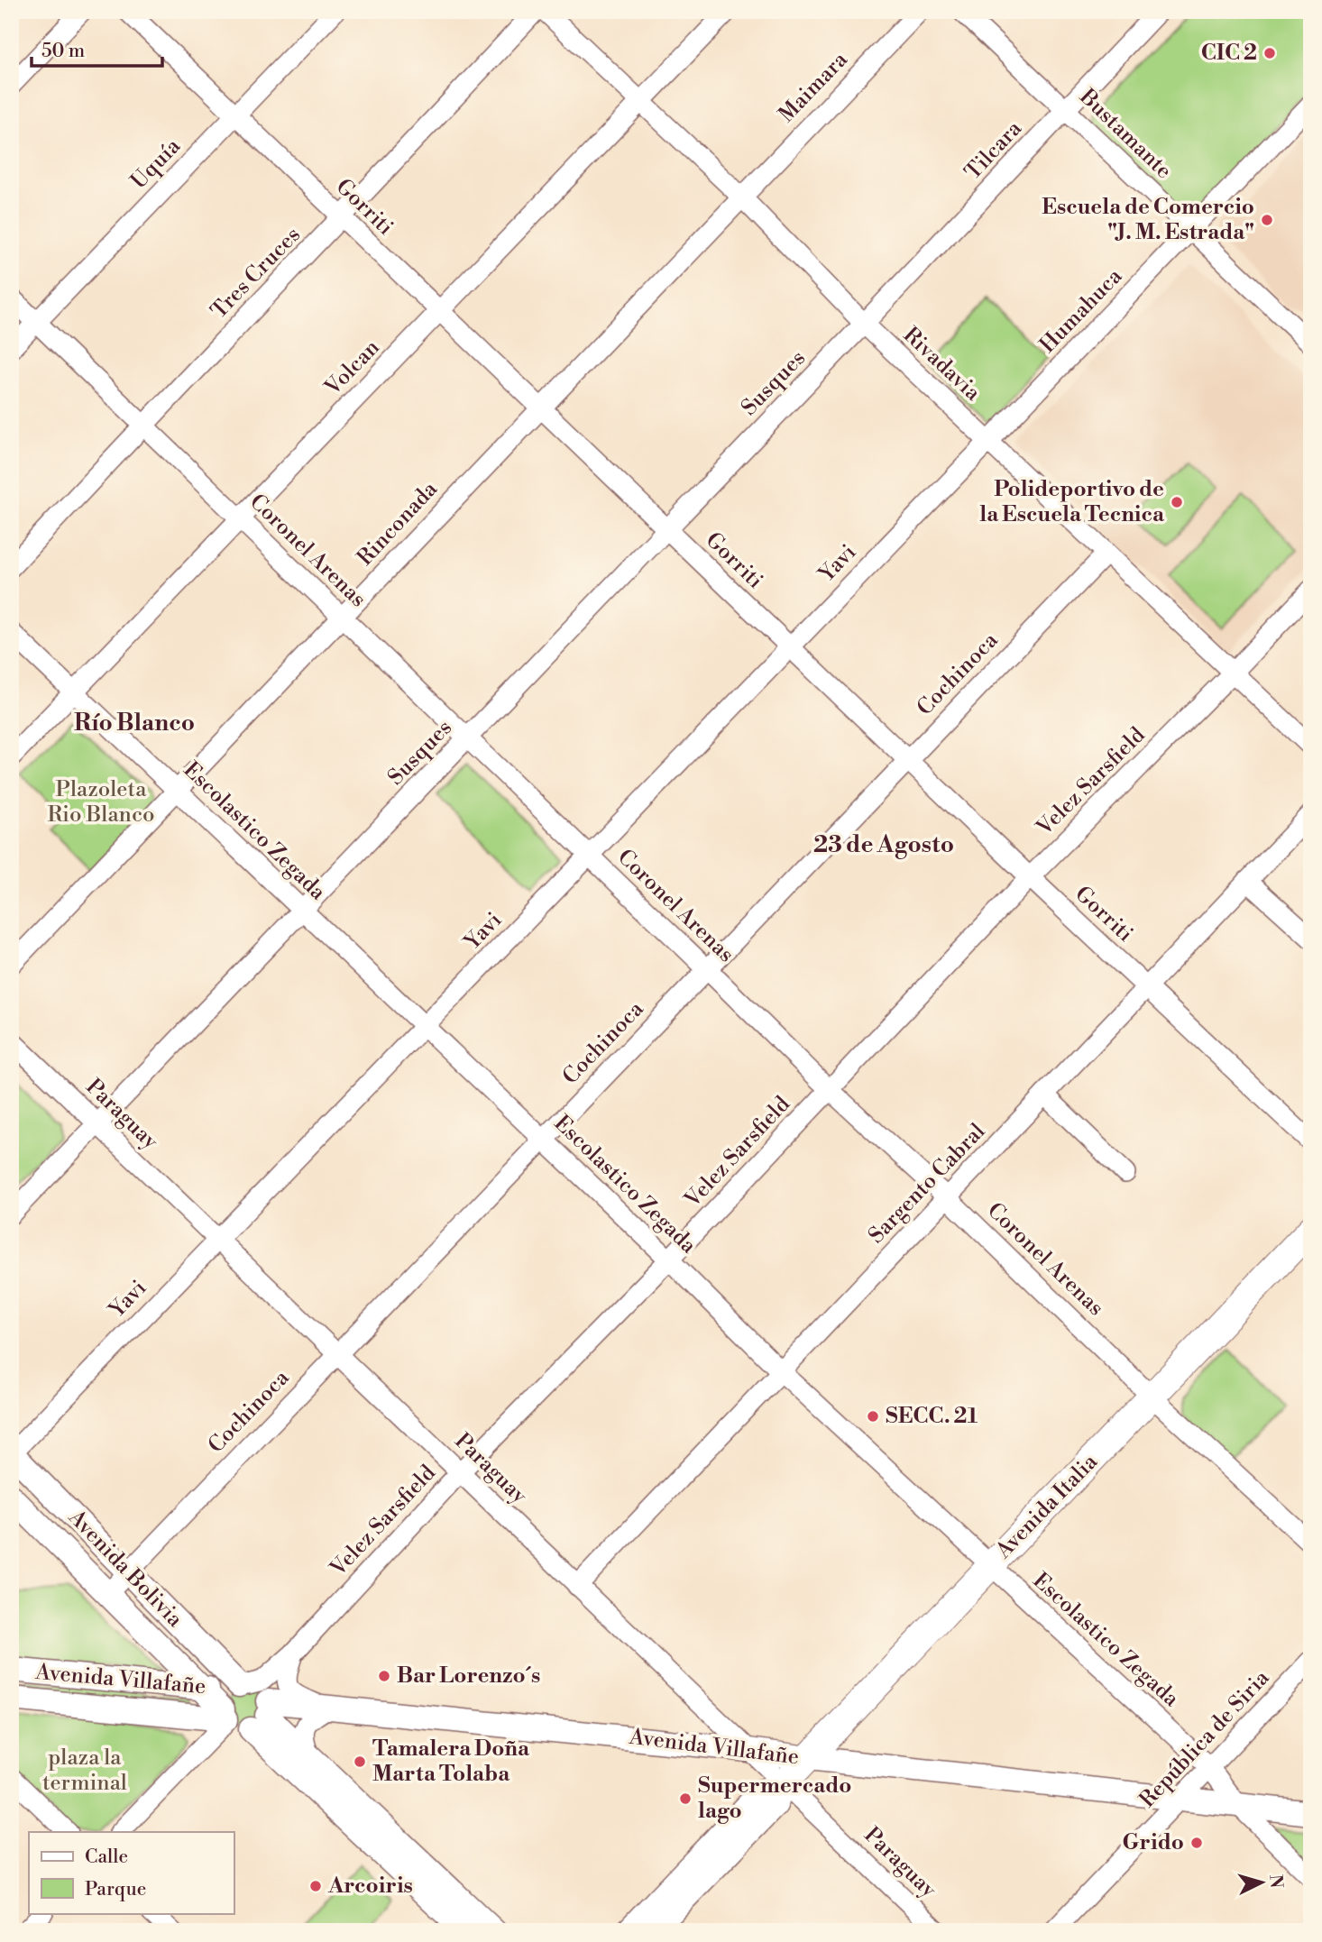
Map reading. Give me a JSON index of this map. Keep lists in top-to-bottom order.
{
  "streets": {
    "main road": ["Avenida Italia"],
    "street": [
      "Maimara",
      "Bustamante",
      "Tilcara",
      "Uquía",
      "Gorriti",
      "Tres Cruces",
      "Humahuca",
      "Rivadavia",
      "Volcan",
      "Susques",
      "Rinconada",
      "Coronel Arenas",
      "Yavi",
      "Cochinoca",
      "Velez Sarsfield",
      "Escolastico Zegada",
      "Paraguay",
      "Sargento Cabral",
      "Avenida Bolivia",
      "Avenida Villafañe",
      "República de Siria"
    ]
  },
  "crossings": [
    ["Maimara", "Rivadavia"],
    ["Maimara", "Rinconada"],
    ["Bustamante", "Tilcara"],
    ["Bustamante", "Humahuca"],
    ["Tilcara", "Rivadavia"],
    ["Tilcara", "Susques"],
    ["Uquía", "Gorriti"],
    ["Uquía", "Coronel Arenas"],
    ["Gorriti", "Tres Cruces"],
    ["Gorriti", "Volcan"],
    ["Gorriti", "Susques"],
    ["Gorriti", "Rinconada"],
    ["Gorriti", "Yavi"],
    ["Gorriti", "Cochinoca"],
    ["Gorriti", "Velez Sarsfield"],
    ["Gorriti", "Sargento Cabral"],
    ["Tres Cruces", "Coronel Arenas"],
    ["Humahuca", "Rivadavia"],
    ["Humahuca", "Yavi"],
    ["Rivadavia", "Volcan"],
    ["Rivadavia", "Susques"],
    ["Rivadavia", "Rinconada"],
    ["Rivadavia", "Yavi"],
    ["Rivadavia", "Cochinoca"],
    ["Rivadavia", "Velez Sarsfield"],
    ["Volcan", "Coronel Arenas"],
    ["Volcan", "Escolastico Zegada"],
    ["Susques", "Coronel Arenas"],
    ["Susques", "Escolastico Zegada"],
    ["Susques", "Paraguay"],
    ["Rinconada", "Coronel Arenas"],
    ["Rinconada", "Escolastico Zegada"],
    ["Coronel Arenas", "Yavi"],
    ["Coronel Arenas", "Cochinoca"],
    ["Coronel Arenas", "Velez Sarsfield"],
    ["Coronel Arenas", "Sargento Cabral"],
    ["Coronel Arenas", "Avenida Italia"],
    ["Yavi", "Escolastico Zegada"],
    ["Yavi", "Paraguay"],
    ["Yavi", "Avenida Bolivia"],
    ["Cochinoca", "Escolastico Zegada"],
    ["Cochinoca", "Paraguay"],
    ["Cochinoca", "Avenida Bolivia"],
    ["Velez Sarsfield", "Escolastico Zegada"],
    ["Velez Sarsfield", "Paraguay"],
    ["Velez Sarsfield", "Avenida Bolivia"],
    ["Velez Sarsfield", "Avenida Villafañe"],
    ["Escolastico Zegada", "Sargento Cabral"],
    ["Escolastico Zegada", "Avenida Italia"],
    ["Escolastico Zegada", "Avenida Villafañe"],
    ["Escolastico Zegada", "República de Siria"],
    ["Paraguay", "Sargento Cabral"],
    ["Paraguay", "Avenida Italia"],
    ["Paraguay", "Avenida Villafañe"],
    ["Avenida Italia", "Avenida Villafañe"],
    ["Avenida Bolivia", "Avenida Villafañe"],
    ["Avenida Villafañe", "República de Siria"]
  ],
  "districts": ["Río Blanco", "23 de Agosto"],
  "parks": ["Plazoleta Rio Blanco", "plaza la terminal"],
  "places": [
    "CIC 2",
    "Escuela de Comercio \"J. M. Estrada\"",
    "Polideportivo de la Escuela Tecnica",
    "SECC. 21",
    "Bar Lorenzo´s",
    "Tamalera Doña Marta Tolaba",
    "Supermercado lago",
    "Grido",
    "Arcoiris"
  ],
  "legend": ["Calle", "Parque"],
  "scale_bar": "50 m",
  "north": "right"
}
